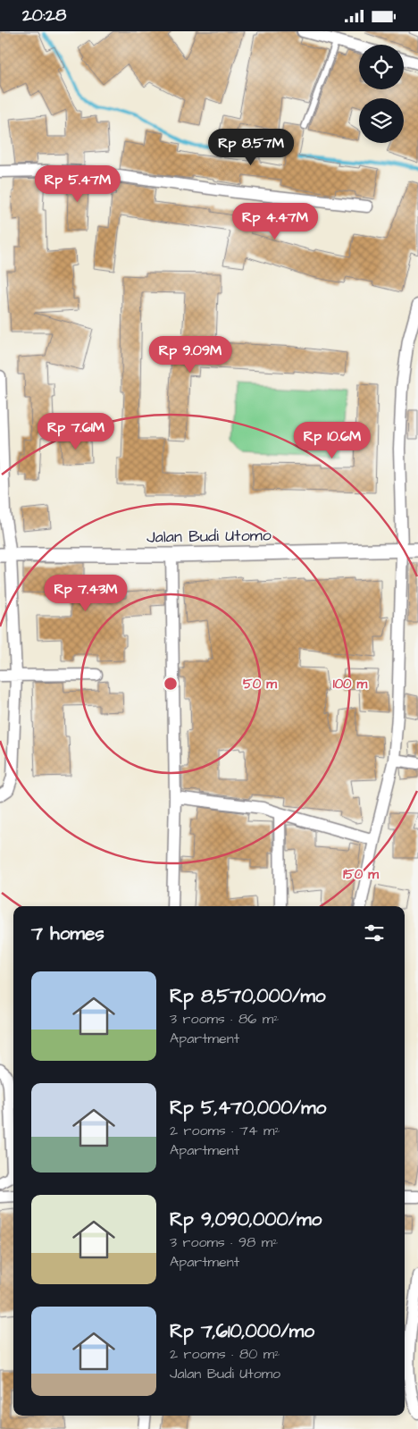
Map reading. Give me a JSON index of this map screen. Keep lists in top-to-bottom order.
{
  "streets": {
    "street": ["Jalan Budi Utomo"]
  },
  "page": {
    "status": "20:28",
    "price": [
      "Rp 8.57M",
      "Rp 5.47M",
      "Rp 4.47M",
      "Rp 9.09M",
      "Rp 7.61M",
      "Rp 10.6M",
      "Rp 7.43M"
    ],
    "heading": "7 homes",
    "list": [
      {
        "name": "Rp 8,570,000/mo",
        "note": "3 rooms · 86 m² · Apartment"
      },
      {
        "name": "Rp 5,470,000/mo",
        "note": "2 rooms · 74 m² · Apartment"
      },
      {
        "name": "Rp 9,090,000/mo",
        "note": "3 rooms · 98 m² · Apartment"
      },
      {
        "name": "Rp 7,610,000/mo",
        "note": "2 rooms · 80 m² · Jalan Budi Utomo"
      }
    ]
  },
  "rings": ["50 m", "100 m", "150 m"]
}
